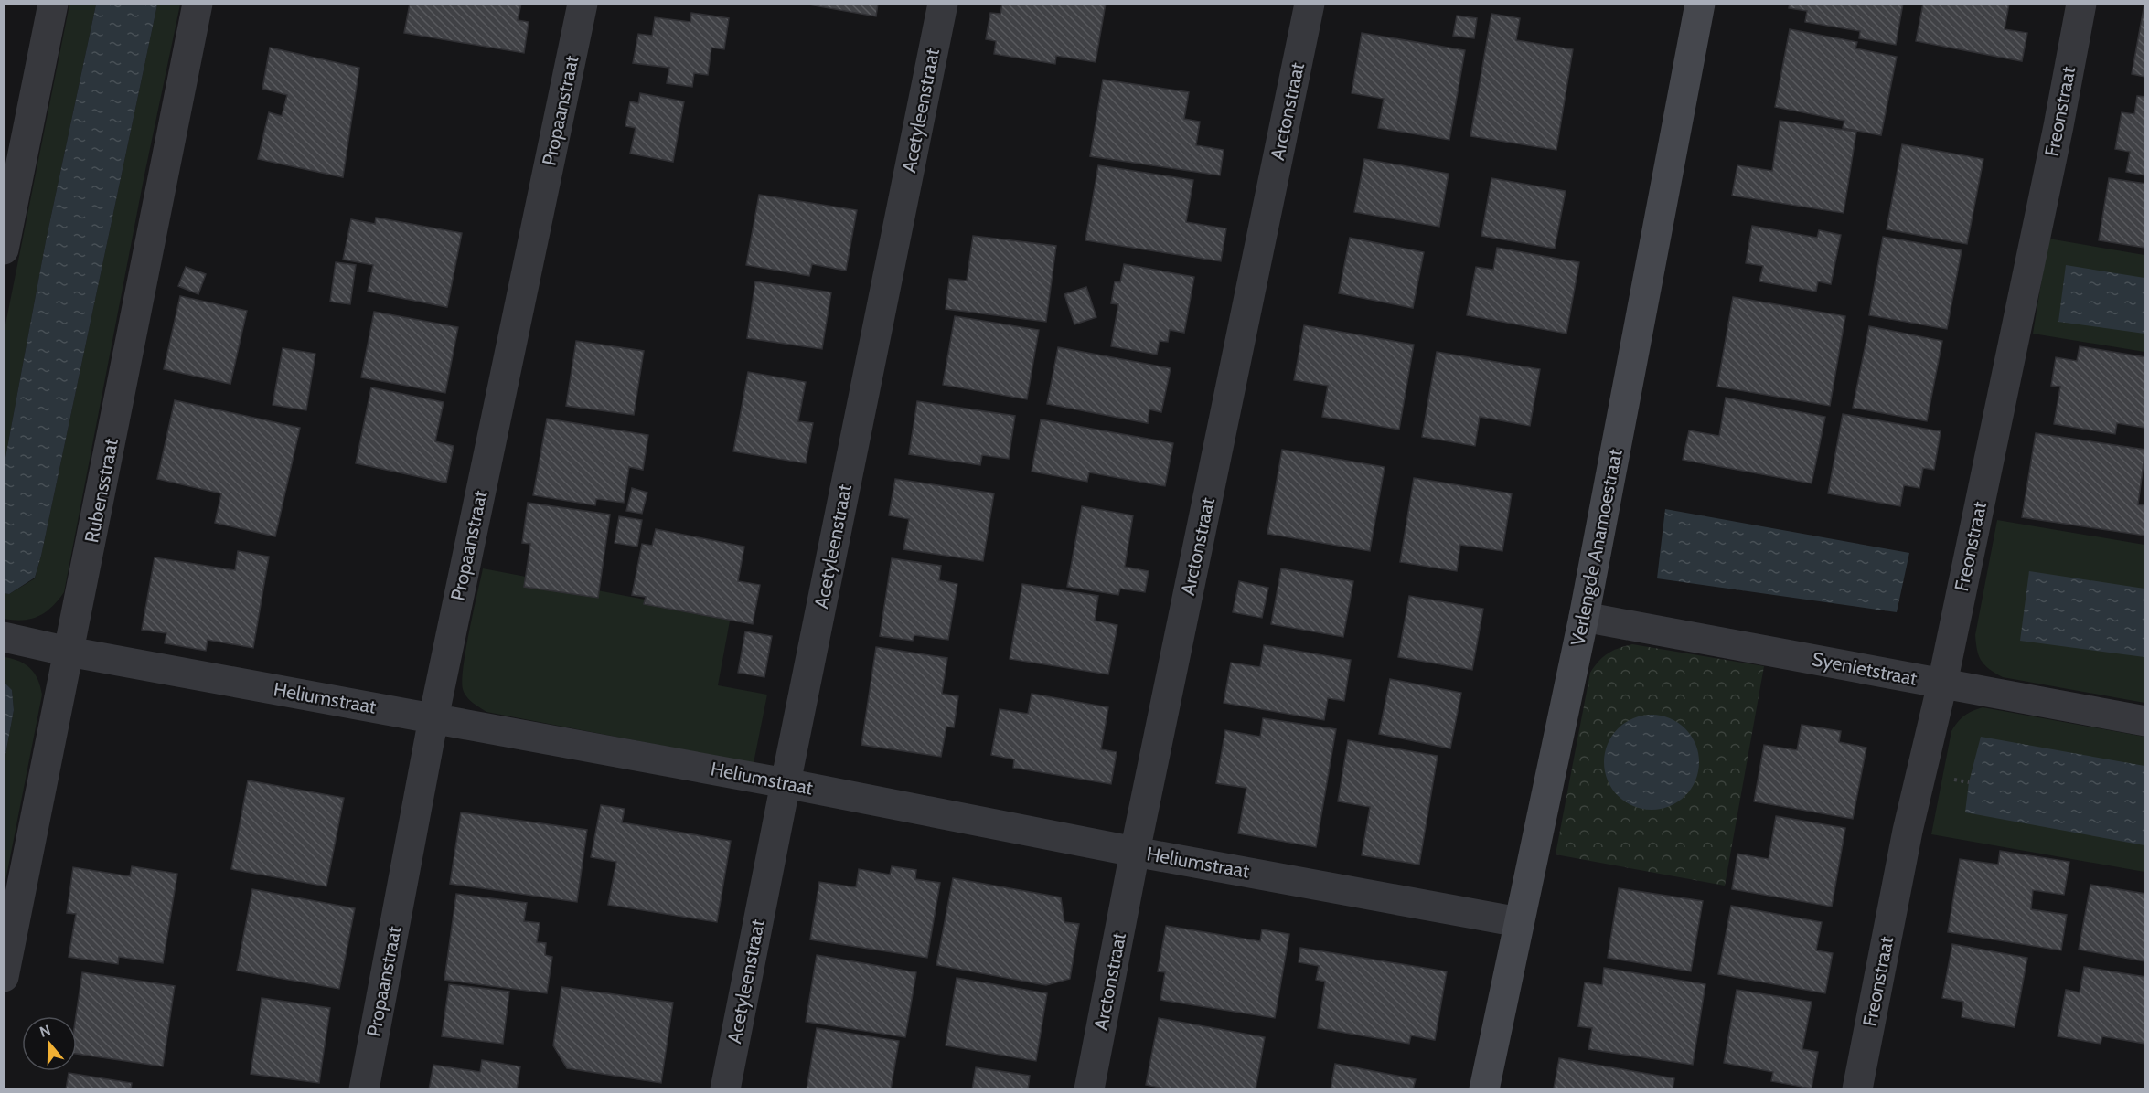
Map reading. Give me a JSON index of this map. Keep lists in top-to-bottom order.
{
  "streets": {
    "street": [
      "Propaanstraat",
      "Acetyleenstraat",
      "Arctonstraat",
      "Freonstraat",
      "Rubensstraat",
      "Verlengde Anamoestraat",
      "Syenietstraat",
      "Heliumstraat"
    ]
  },
  "crossings": [
    ["Propaanstraat", "Heliumstraat"],
    ["Acetyleenstraat", "Heliumstraat"],
    ["Arctonstraat", "Heliumstraat"],
    ["Freonstraat", "Syenietstraat"],
    ["Rubensstraat", "Heliumstraat"],
    ["Verlengde Anamoestraat", "Syenietstraat"],
    ["Verlengde Anamoestraat", "Heliumstraat"]
  ],
  "north": "top"
}
